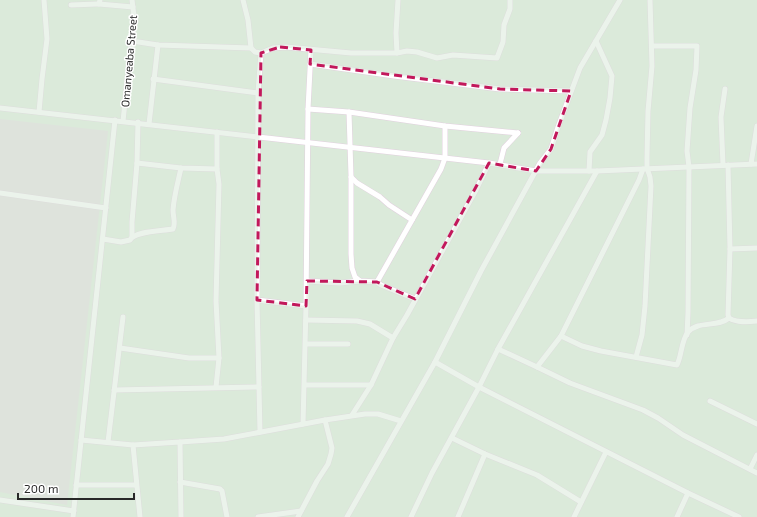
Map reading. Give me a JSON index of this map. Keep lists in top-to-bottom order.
{
  "streets": {
    "street": ["Omanyeaba Street"]
  },
  "scale_bar": "200 m"
}
